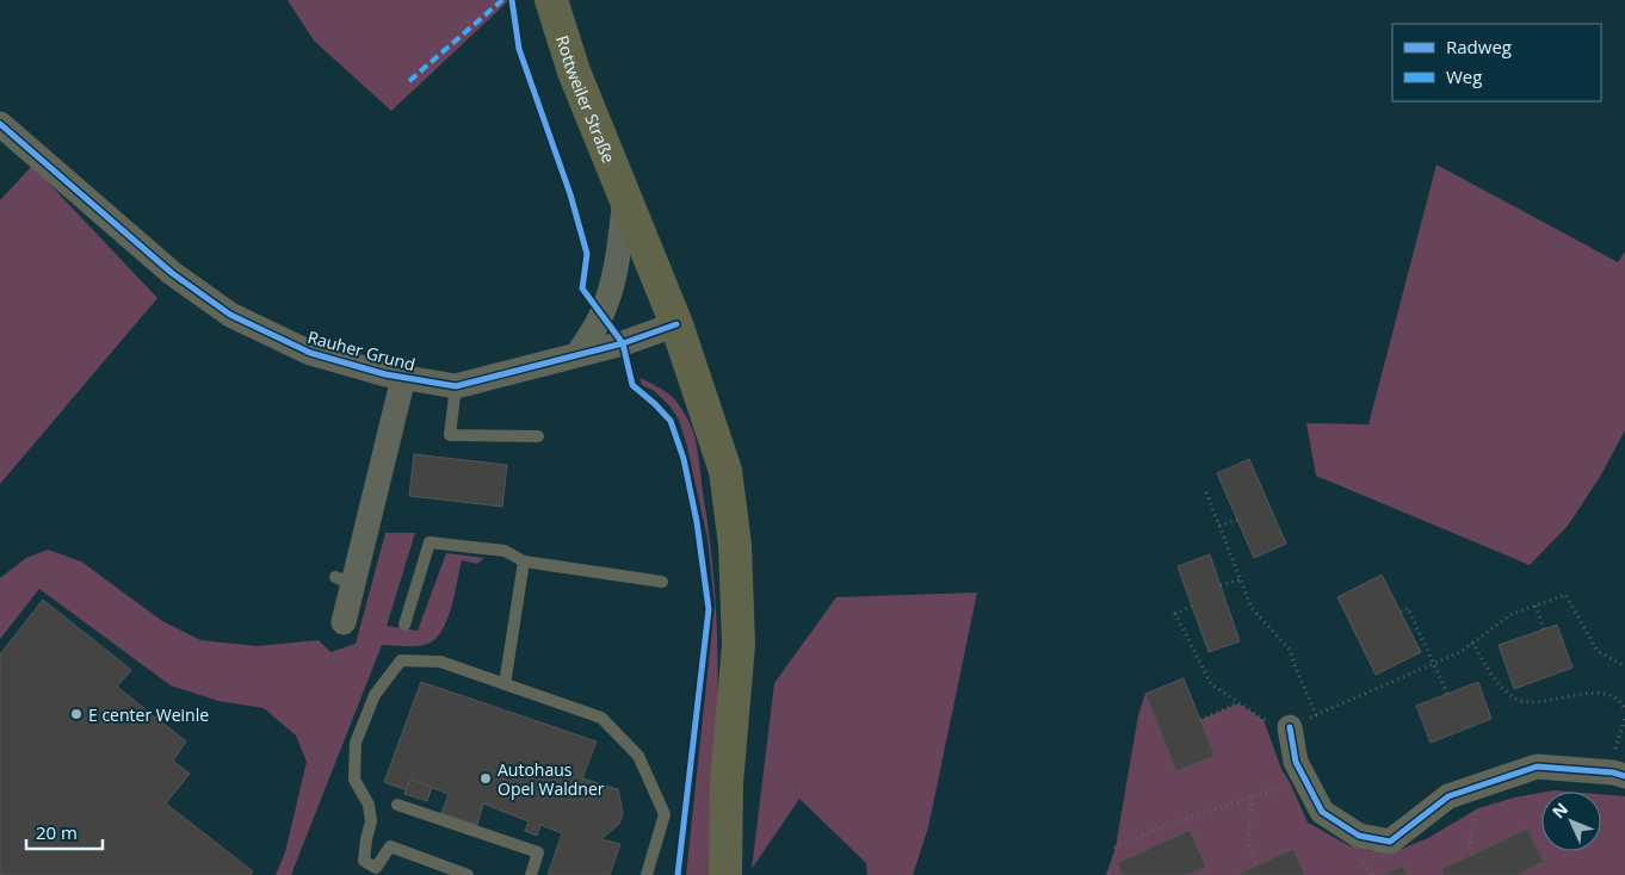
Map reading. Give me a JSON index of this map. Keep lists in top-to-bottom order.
{
  "streets": {
    "main road": ["Rottweiler Straße"],
    "street": ["Rauher Grund"]
  },
  "crossings": [
    ["Rottweiler Straße", "Rauher Grund"]
  ],
  "places": ["E center Weinle", "Autohaus Opel Waldner"],
  "legend": ["Radweg", "Weg"],
  "scale_bar": "20 m",
  "north": "top left"
}
